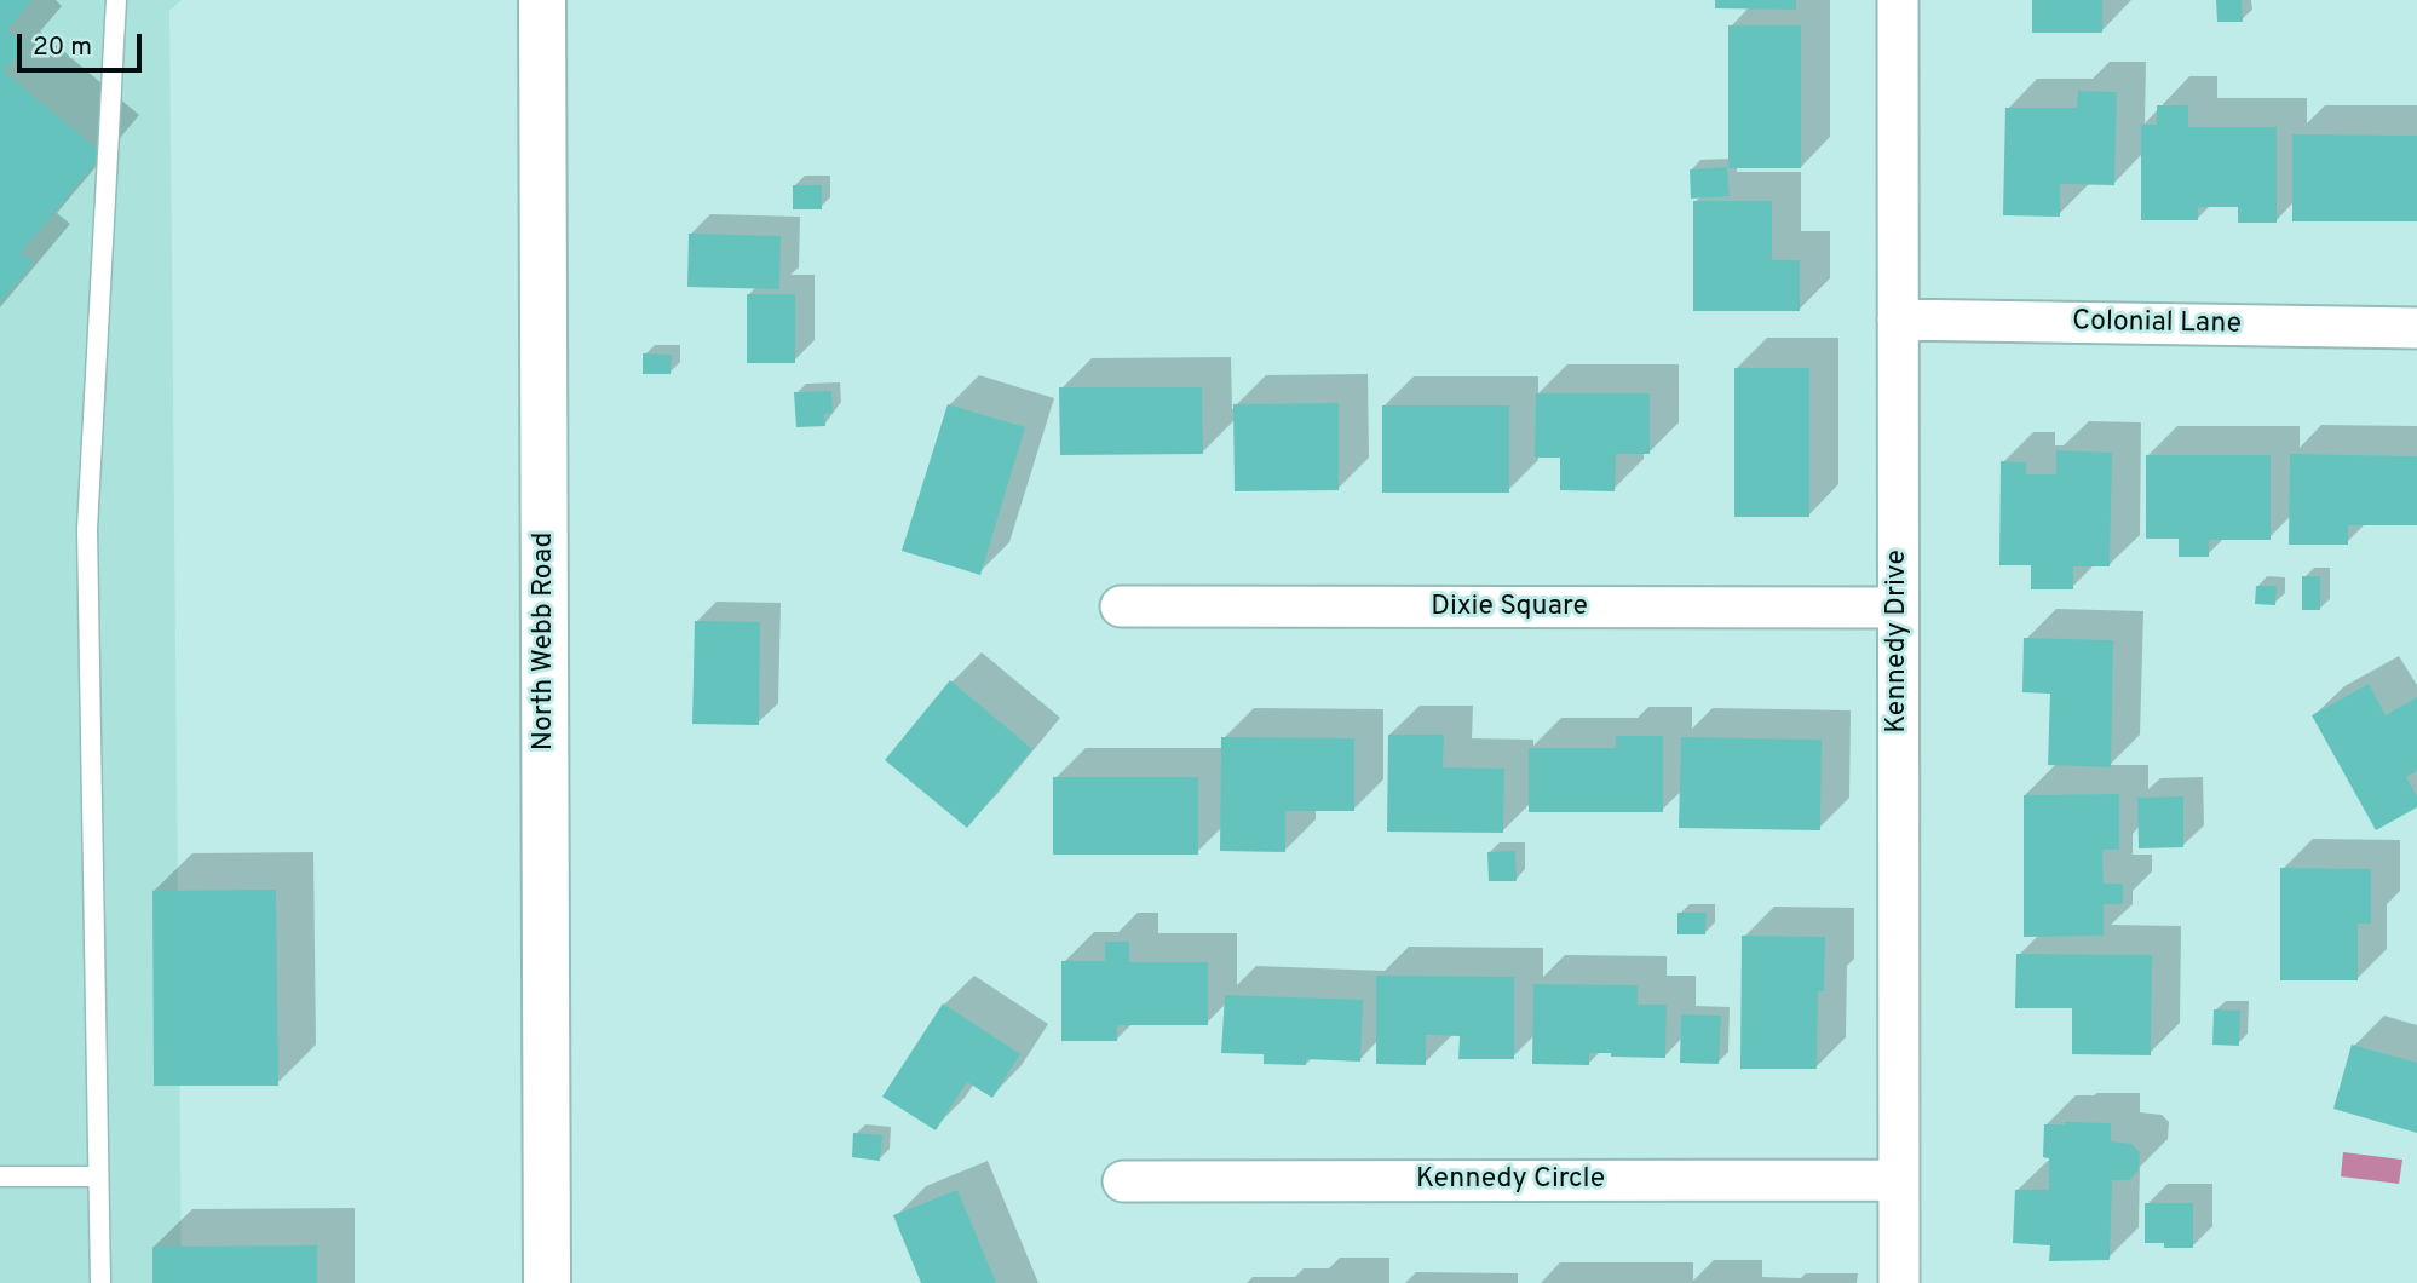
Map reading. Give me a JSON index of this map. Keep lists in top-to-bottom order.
{
  "streets": {
    "main road": ["North Webb Road"],
    "street": [
      "Colonial Lane",
      "Dixie Square",
      "Kennedy Drive",
      "Kennedy Circle"
    ]
  },
  "crossings": [
    ["Colonial Lane", "Kennedy Drive"],
    ["Dixie Square", "Kennedy Drive"],
    ["Kennedy Drive", "Kennedy Circle"]
  ],
  "scale_bar": "20 m"
}
